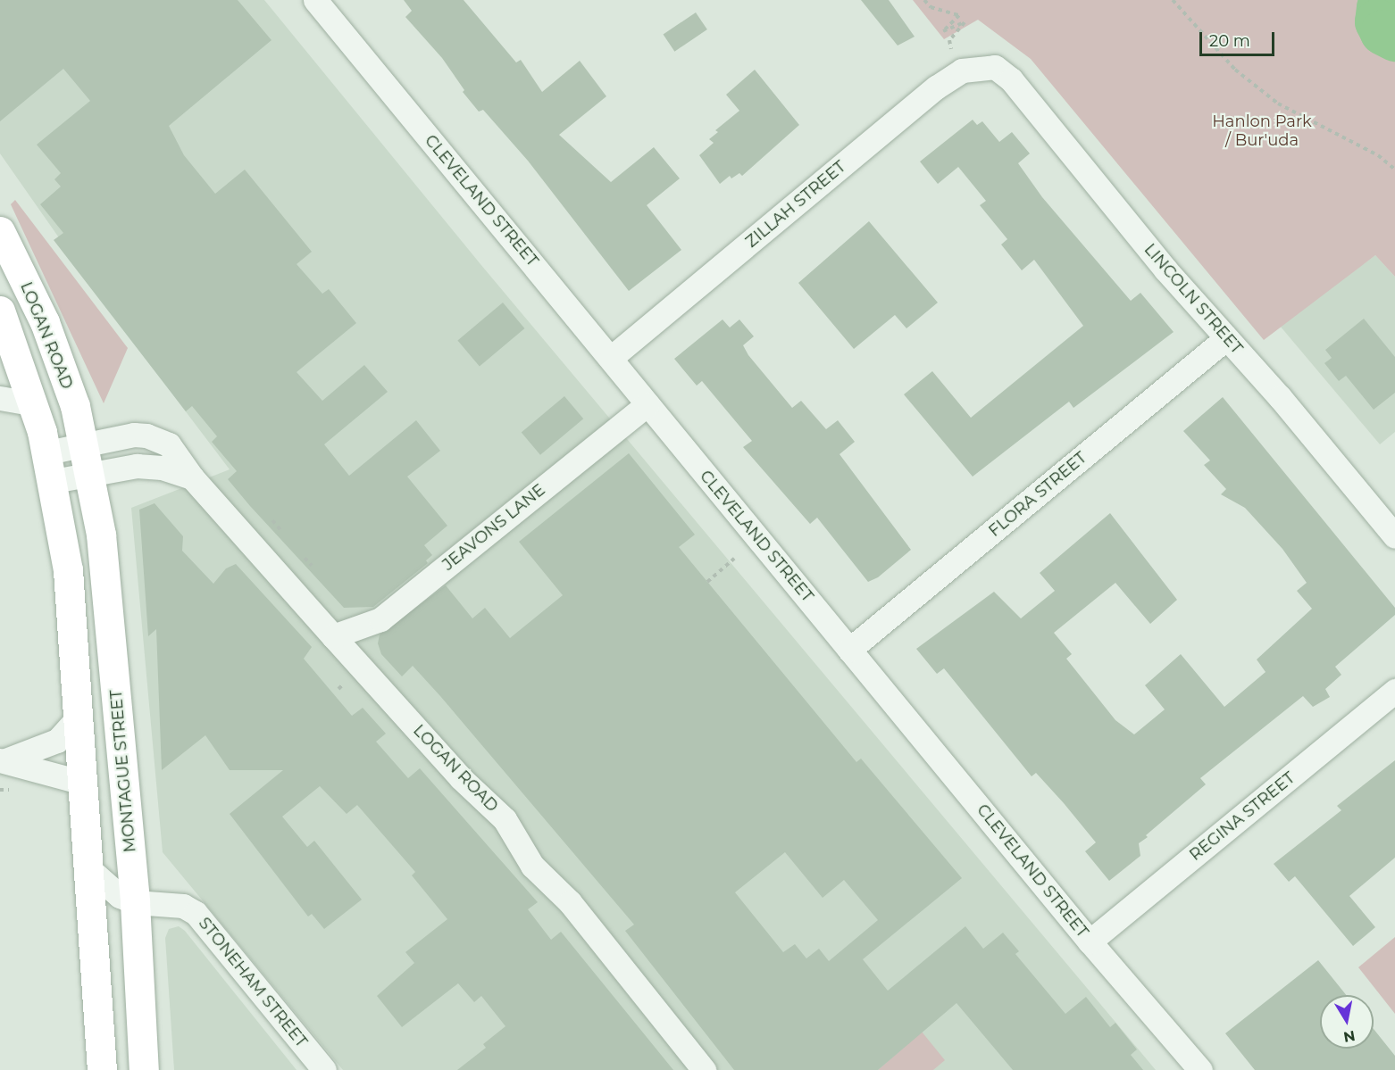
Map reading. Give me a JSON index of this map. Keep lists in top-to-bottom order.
{
  "streets": {
    "main road": ["LOGAN ROAD", "MONTAGUE STREET"],
    "street": [
      "CLEVELAND STREET",
      "ZILLAH STREET",
      "LINCOLN STREET",
      "FLORA STREET",
      "JEAVONS LANE",
      "REGINA STREET",
      "STONEHAM STREET"
    ]
  },
  "crossings": [
    ["CLEVELAND STREET", "ZILLAH STREET"],
    ["CLEVELAND STREET", "FLORA STREET"],
    ["CLEVELAND STREET", "JEAVONS LANE"],
    ["CLEVELAND STREET", "REGINA STREET"],
    ["ZILLAH STREET", "LINCOLN STREET"],
    ["LINCOLN STREET", "FLORA STREET"],
    ["LOGAN ROAD", "JEAVONS LANE"],
    ["LOGAN ROAD", "MONTAGUE STREET"],
    ["MONTAGUE STREET", "STONEHAM STREET"]
  ],
  "parks": ["Hanlon Park / Bur'uda"],
  "scale_bar": "20 m",
  "north": "bottom"
}
